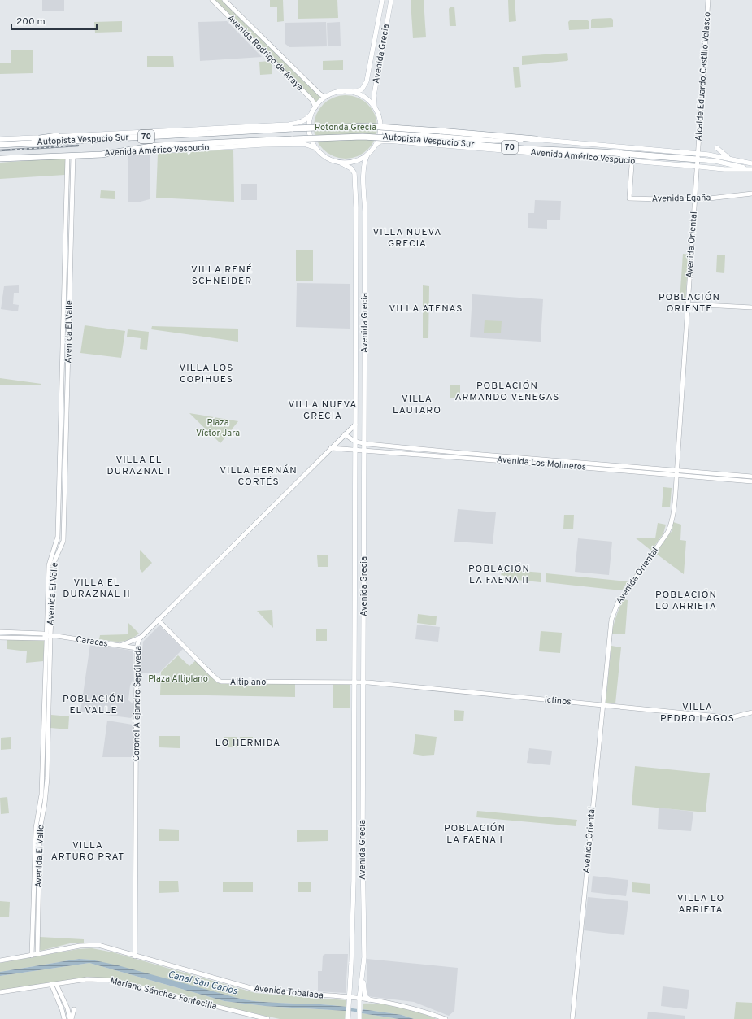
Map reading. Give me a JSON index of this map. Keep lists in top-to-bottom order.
{
  "streets": {
    "highway": ["70", "Autopista Vespucio Sur", "Avenida Américo Vespucio"],
    "main road": ["Avenida Grecia"],
    "street": [
      "Avenida Rodrigo de Araya",
      "Alcalde Eduardo Castillo Velasco",
      "Avenida Egaña",
      "Avenida Oriental",
      "Avenida El Valle",
      "Avenida Los Molineros",
      "Caracas",
      "Altiplano",
      "Ictinos",
      "Coronel Alejandro Sepúlveda",
      "Avenida Tobalaba",
      "Mariano Sánchez Fontecilla"
    ]
  },
  "crossings": [
    ["Avenida Rodrigo de Araya", "Avenida Grecia"],
    ["Avenida Rodrigo de Araya", "Avenida Américo Vespucio"],
    ["Avenida Grecia", "Avenida Américo Vespucio"],
    ["Avenida Grecia", "Avenida Los Molineros"],
    ["Avenida Grecia", "Altiplano"],
    ["Avenida Grecia", "Ictinos"],
    ["Avenida Grecia", "Coronel Alejandro Sepúlveda"],
    ["Avenida Grecia", "Avenida Tobalaba"],
    ["Alcalde Eduardo Castillo Velasco", "Autopista Vespucio Sur"],
    ["Alcalde Eduardo Castillo Velasco", "Avenida Américo Vespucio"],
    ["Alcalde Eduardo Castillo Velasco", "Avenida Oriental"],
    ["Autopista Vespucio Sur", "Avenida Américo Vespucio"],
    ["Autopista Vespucio Sur", "Avenida Oriental"],
    ["Avenida Américo Vespucio", "Avenida Egaña"],
    ["Avenida Américo Vespucio", "Avenida Oriental"],
    ["Avenida Américo Vespucio", "Avenida El Valle"],
    ["Avenida Egaña", "Avenida Oriental"],
    ["Avenida Oriental", "Avenida Los Molineros"],
    ["Avenida Oriental", "Ictinos"],
    ["Avenida El Valle", "Caracas"],
    ["Avenida El Valle", "Avenida Tobalaba"],
    ["Avenida Los Molineros", "Coronel Alejandro Sepúlveda"],
    ["Caracas", "Coronel Alejandro Sepúlveda"],
    ["Altiplano", "Ictinos"],
    ["Altiplano", "Coronel Alejandro Sepúlveda"],
    ["Coronel Alejandro Sepúlveda", "Avenida Tobalaba"]
  ],
  "districts": [
    "VILLA NUEVA GRECIA",
    "VILLA RENÉ SCHNEIDER",
    "POBLACIÓN ORIENTE",
    "VILLA ATENAS",
    "VILLA LOS COPIHUES",
    "POBLACIÓN ARMANDO VENEGAS",
    "VILLA LAUTARO",
    "VILLA NUEVA GRECIA",
    "VILLA EL DURAZNAL I",
    "VILLA HERNÁN CORTÉS",
    "POBLACIÓN LA FAENA II",
    "VILLA EL DURAZNAL II",
    "POBLACIÓN LO ARRIETA",
    "POBLACIÓN EL VALLE",
    "VILLA PEDRO LAGOS",
    "LO HERMIDA",
    "POBLACIÓN LA FAENA I",
    "VILLA ARTURO PRAT",
    "VILLA LO ARRIETA"
  ],
  "water": ["Canal San Carlos"],
  "parks": ["Rotonda Grecia", "Plaza Víctor Jara", "Plaza Altiplano"],
  "scale_bar": "200 m"
}
